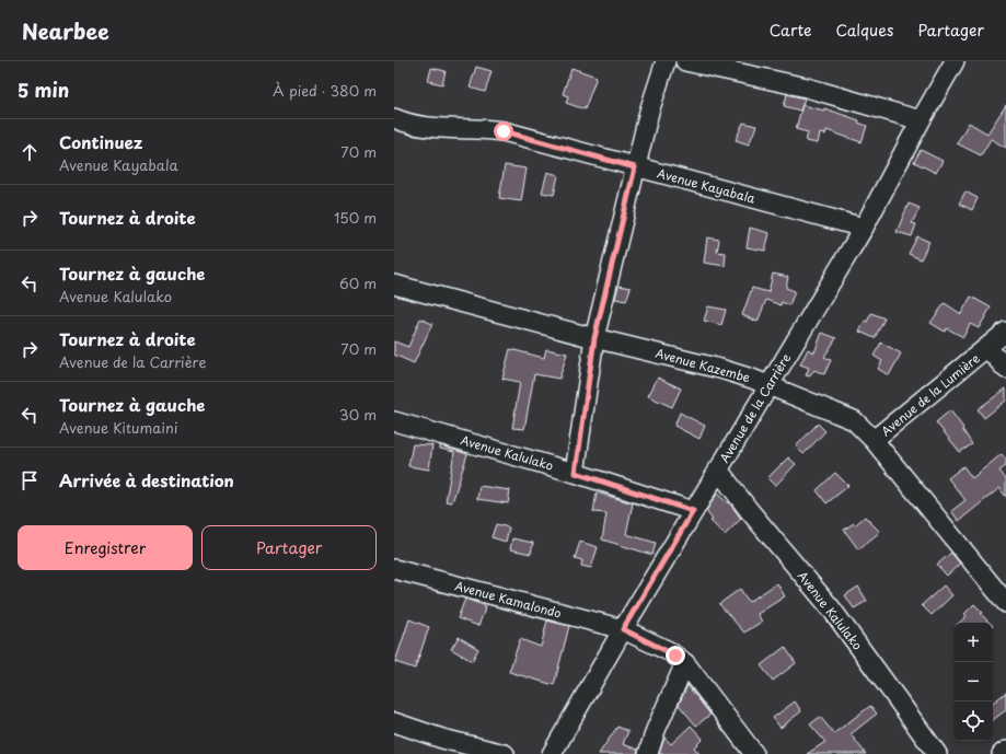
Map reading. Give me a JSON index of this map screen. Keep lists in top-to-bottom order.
{
  "streets": {
    "street": [
      "Avenue Kayabala",
      "Avenue Kazembe",
      "Avenue de la Lumière",
      "Avenue de la Carrière",
      "Avenue Kalulako",
      "Avenue Kamalondo"
    ]
  },
  "crossings": [
    ["Avenue Kayabala", "Avenue de la Carrière"],
    ["Avenue Kazembe", "Avenue de la Lumière"],
    ["Avenue Kazembe", "Avenue de la Carrière"],
    ["Avenue de la Carrière", "Avenue Kalulako"],
    ["Avenue de la Carrière", "Avenue Kamalondo"]
  ],
  "page": {
    "header": "Nearbee",
    "nav": ["Carte", "Calques", "Partager"],
    "heading": ["5 min", "À pied · 380 m"],
    "list": [
      ["Continuez", "Avenue Kayabala", "70 m"],
      ["Tournez à droite", "150 m"],
      ["Tournez à gauche", "Avenue Kalulako", "60 m"],
      ["Tournez à droite", "Avenue de la Carrière", "70 m"],
      ["Tournez à gauche", "Avenue Kitumaini", "30 m"],
      "Arrivée à destination"
    ],
    "buttons": ["Enregistrer", "Partager"],
    "map_buttons": ["+", "−"]
  }
}
